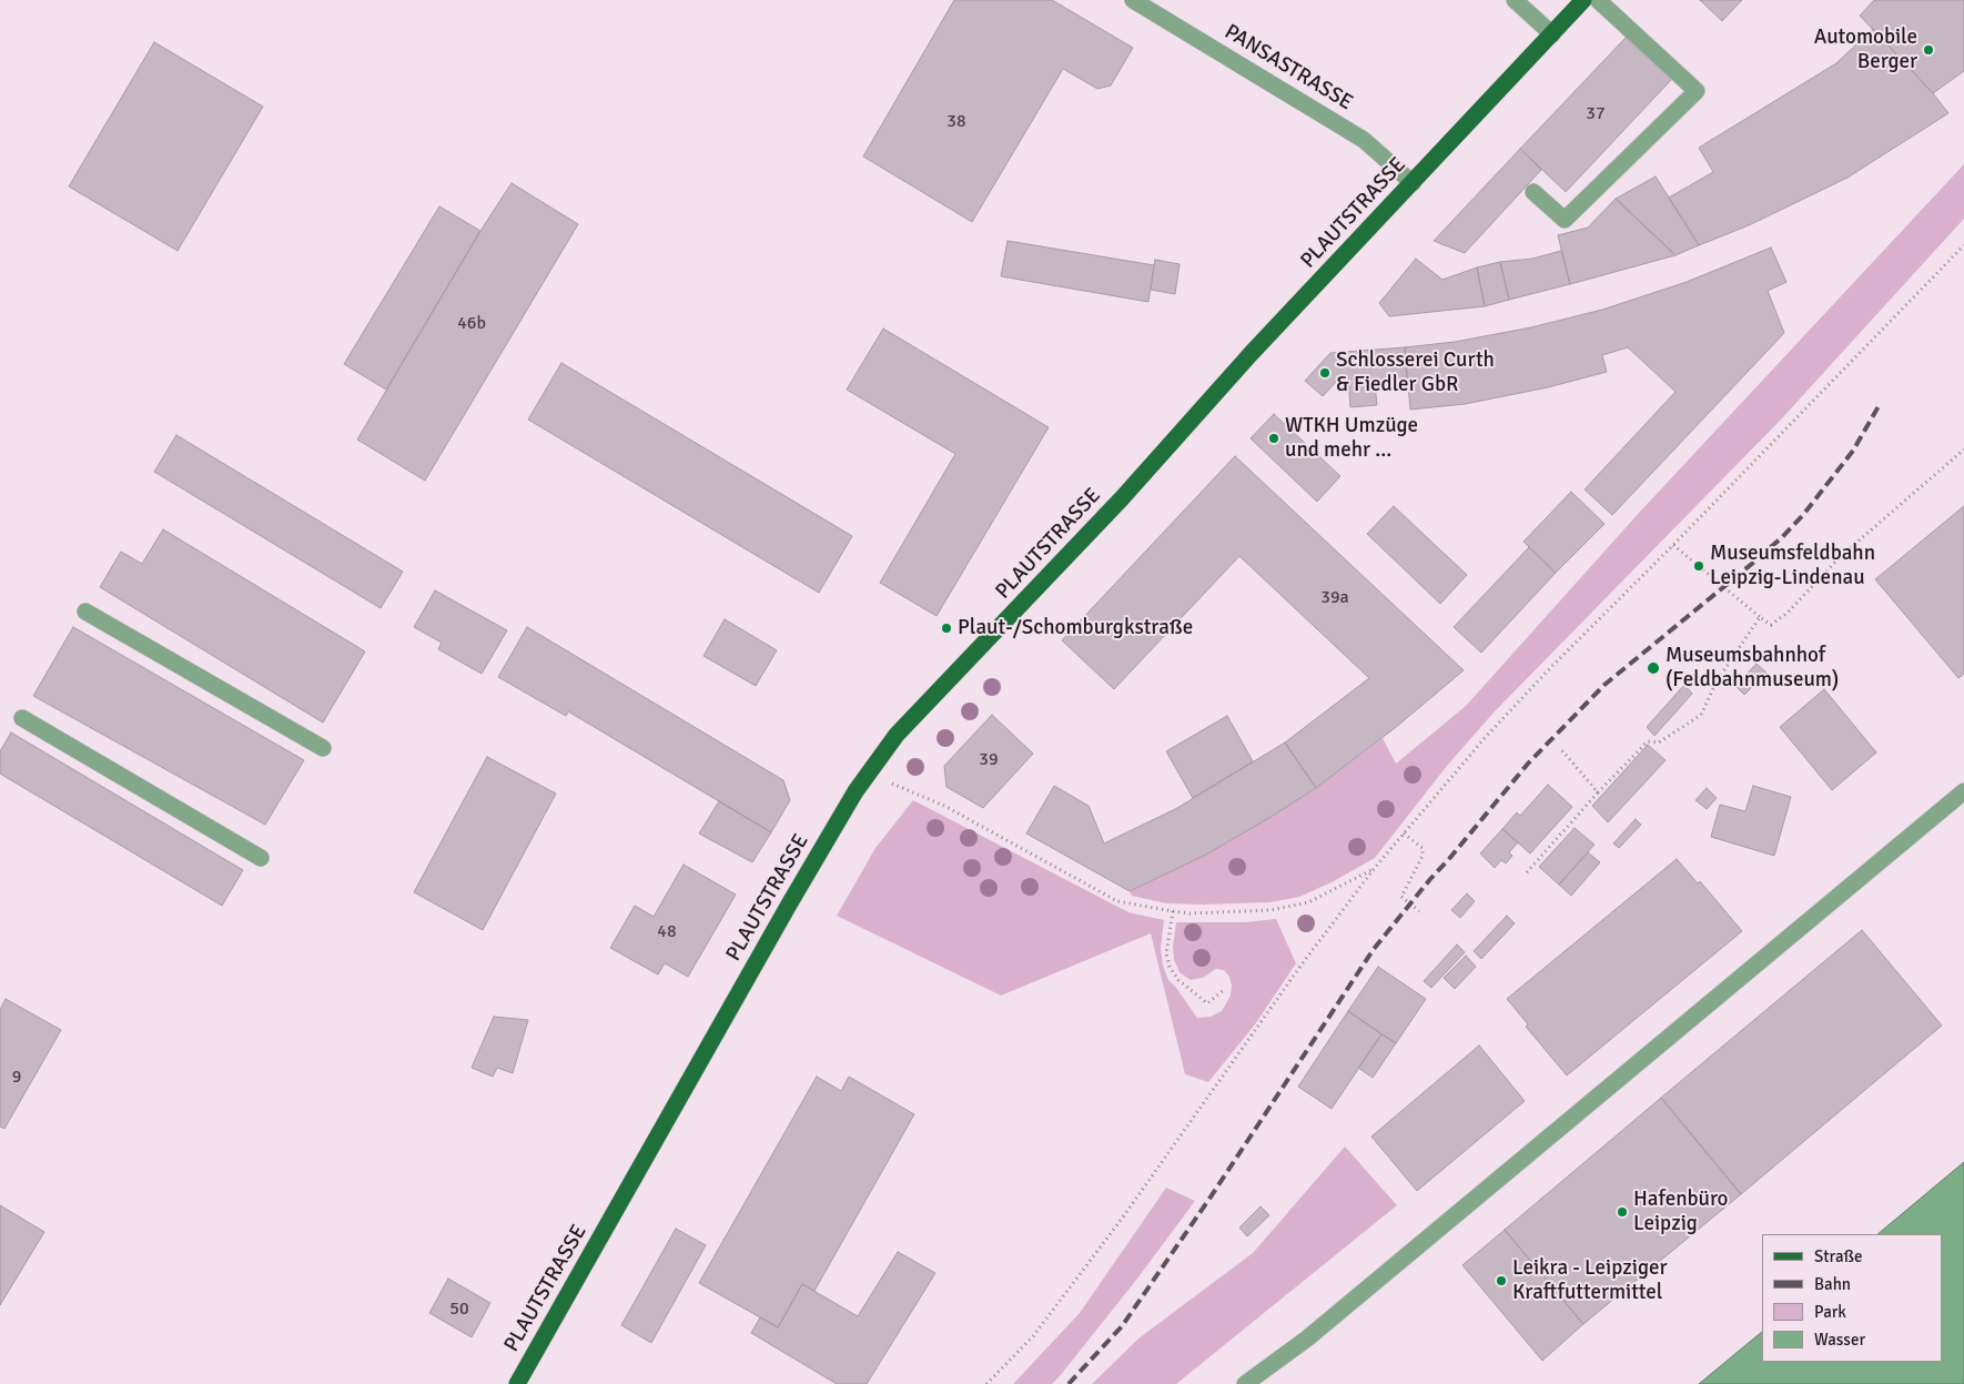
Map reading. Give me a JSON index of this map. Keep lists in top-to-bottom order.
{
  "streets": {
    "main road": ["PLAUTSTRASSE"],
    "street": ["PANSASTRASSE"]
  },
  "crossings": [
    ["PANSASTRASSE", "PLAUTSTRASSE"]
  ],
  "places": [
    "Automobile Berger",
    "Schlosserei Curth & Fiedler GbR",
    "WTKH Umzüge und mehr ...",
    "Museumsfeldbahn Leipzig-Lindenau",
    "Plaut-/Schomburgkstraße",
    "Museumsbahnhof (Feldbahnmuseum)",
    "Hafenbüro Leipzig",
    "Leikra - Leipziger Kraftfuttermittel"
  ],
  "house_numbers": [
    "37",
    "38",
    "46b",
    "39a",
    "39",
    "48",
    "9",
    "50"
  ],
  "legend": [
    "Straße",
    "Bahn",
    "Park",
    "Wasser"
  ]
}
